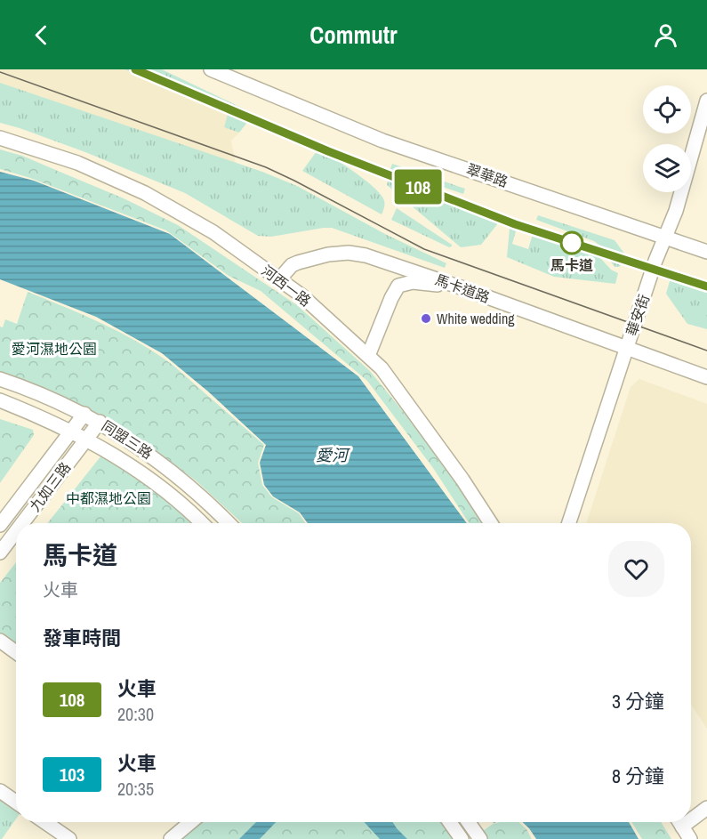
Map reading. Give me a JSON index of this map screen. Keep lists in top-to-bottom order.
{
  "streets": {
    "street": [
      "翠華路",
      "河西一路",
      "馬卡道路",
      "華安街",
      "同盟三路",
      "九如三路"
    ]
  },
  "crossings": [
    ["翠華路", "華安街"],
    ["河西一路", "馬卡道路"],
    ["馬卡道路", "華安街"],
    ["同盟三路", "九如三路"]
  ],
  "water": ["愛河"],
  "parks": ["愛河濕地公園", "中都濕地公園"],
  "places": ["馬卡道", "White wedding"],
  "page": {
    "header": "Commutr",
    "on_map": "108",
    "heading": [
      ["馬卡道", "火車"],
      "發車時間"
    ],
    "list": [
      {
        "mark": "108",
        "name": "火車",
        "note": "20:30",
        "value": "3 分鐘"
      },
      {
        "mark": "103",
        "name": "火車",
        "note": "20:35",
        "value": "8 分鐘"
      }
    ]
  }
}
